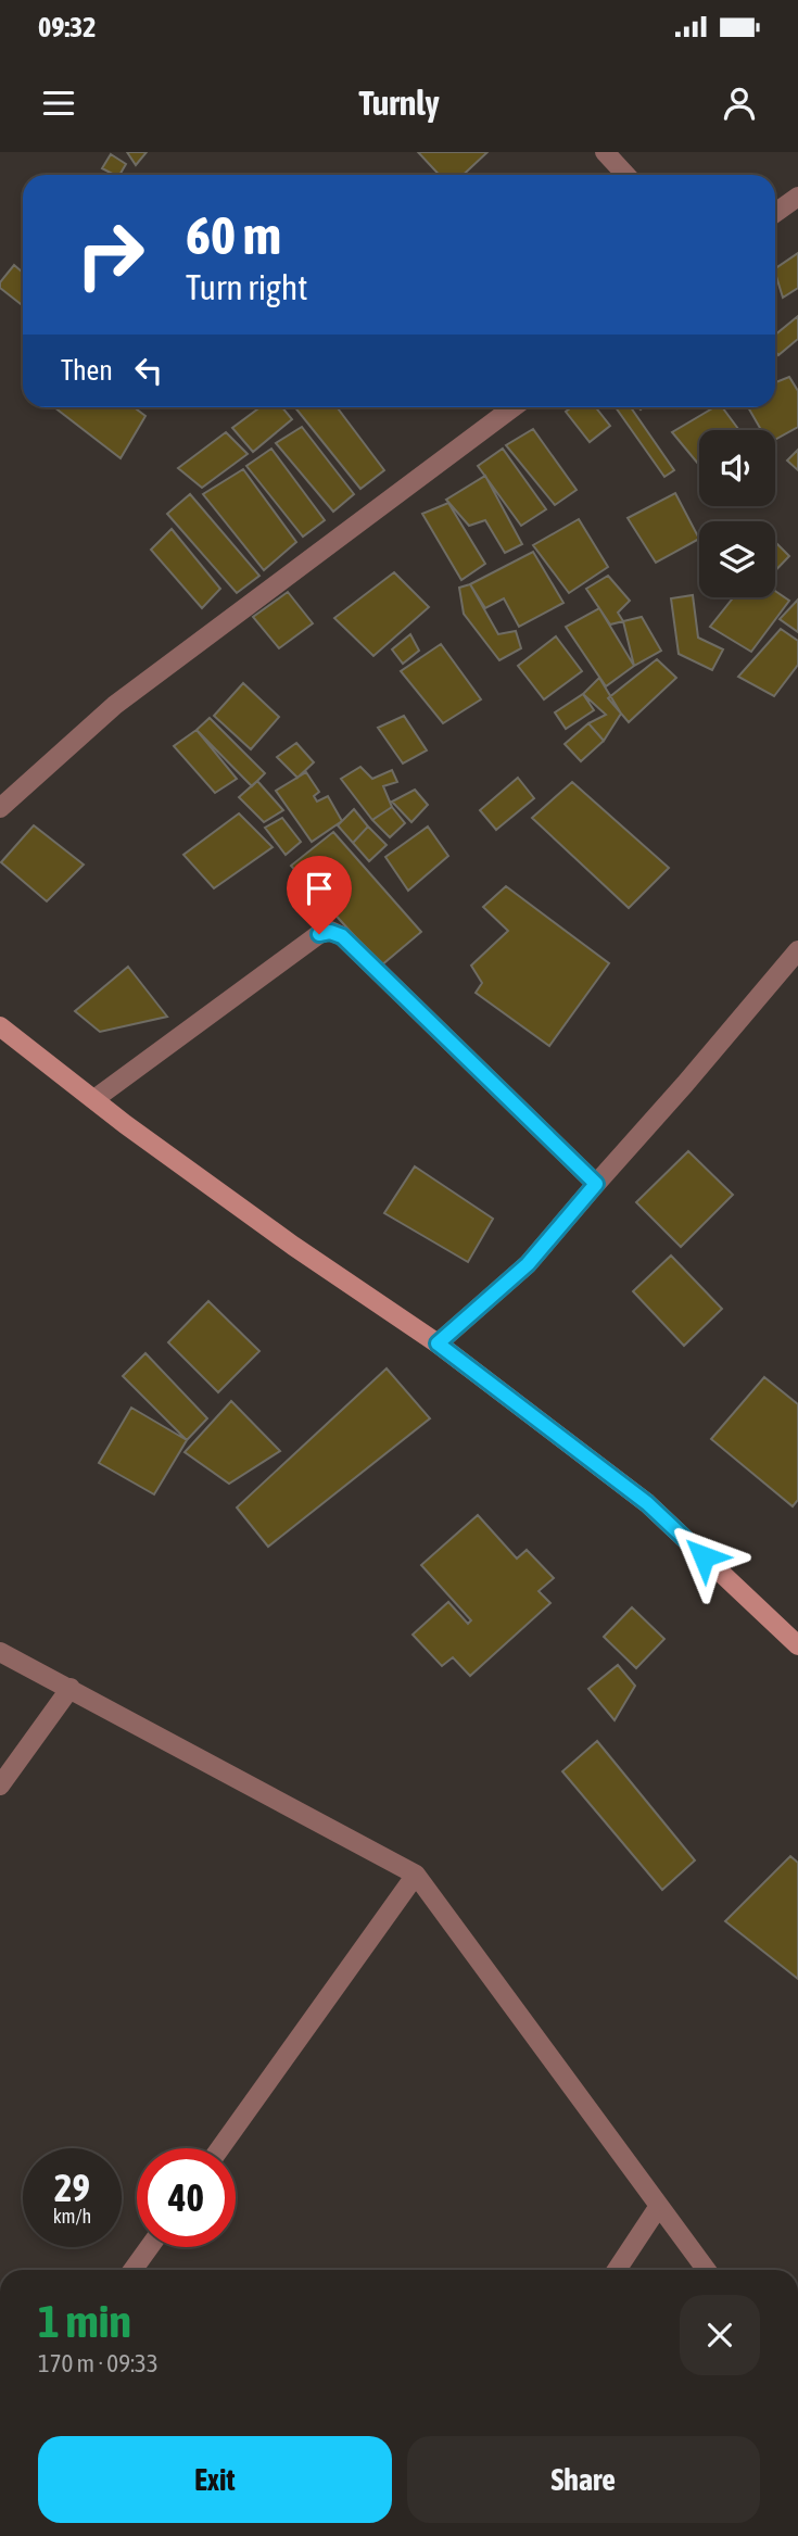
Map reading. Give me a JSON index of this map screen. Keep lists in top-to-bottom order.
{
  "page": {
    "status": "09:32",
    "header": "Turnly",
    "turn": ["60 m", "Turn right"],
    "then": "Then",
    "speed": "29 km/h",
    "limit": "40",
    "heading": ["1 min", "170 m · 09:33"],
    "buttons": ["Exit", "Share"]
  }
}
